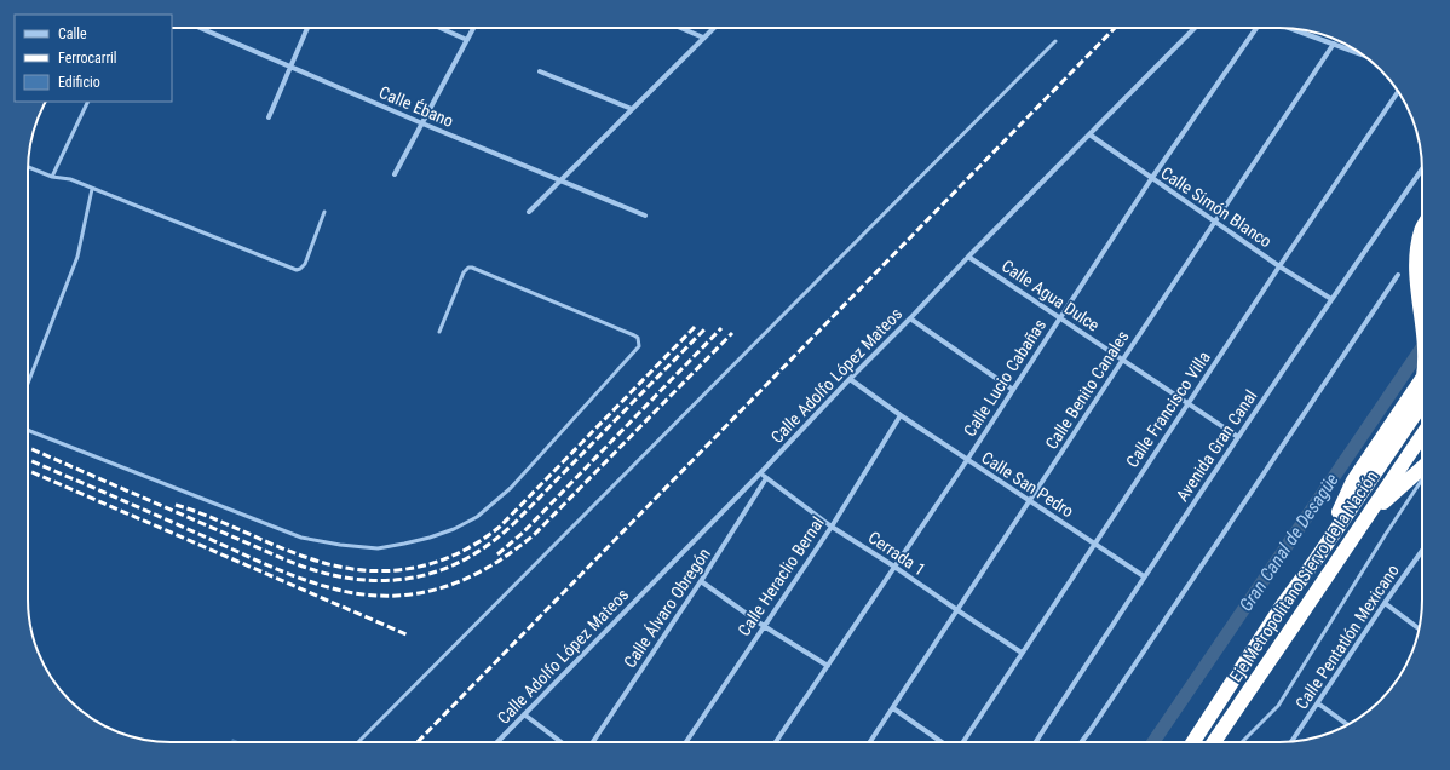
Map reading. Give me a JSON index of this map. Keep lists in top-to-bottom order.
{
  "streets": {
    "highway": ["Eje Metropolitano Siervo de la Nación"],
    "street": [
      "Calle Ébano",
      "Calle Simón Blanco",
      "Calle Agua Dulce",
      "Calle Adolfo López Mateos",
      "Calle Lucio Cabañas",
      "Calle Benito Canales",
      "Calle Francisco Villa",
      "Avenida Gran Canal",
      "Calle San Pedro",
      "Cerrada 1",
      "Calle Heraclio Bernal",
      "Calle Álvaro Obregón",
      "Calle Pentatlón Mexicano"
    ]
  },
  "crossings": [
    ["Calle Simón Blanco", "Calle Adolfo López Mateos"],
    ["Calle Simón Blanco", "Calle Lucio Cabañas"],
    ["Calle Simón Blanco", "Calle Benito Canales"],
    ["Calle Simón Blanco", "Calle Francisco Villa"],
    ["Calle Simón Blanco", "Avenida Gran Canal"],
    ["Calle Agua Dulce", "Calle Adolfo López Mateos"],
    ["Calle Agua Dulce", "Calle Lucio Cabañas"],
    ["Calle Agua Dulce", "Calle Benito Canales"],
    ["Calle Agua Dulce", "Calle Francisco Villa"],
    ["Calle Agua Dulce", "Avenida Gran Canal"],
    ["Calle Adolfo López Mateos", "Calle San Pedro"],
    ["Calle Adolfo López Mateos", "Cerrada 1"],
    ["Calle Lucio Cabañas", "Calle San Pedro"],
    ["Calle Lucio Cabañas", "Cerrada 1"],
    ["Calle Benito Canales", "Calle San Pedro"],
    ["Calle Benito Canales", "Cerrada 1"],
    ["Calle Francisco Villa", "Calle San Pedro"],
    ["Calle Francisco Villa", "Cerrada 1"],
    ["Avenida Gran Canal", "Calle San Pedro"],
    ["Calle San Pedro", "Calle Heraclio Bernal"],
    ["Cerrada 1", "Calle Heraclio Bernal"],
    ["Cerrada 1", "Calle Álvaro Obregón"]
  ],
  "water": ["Gran Canal de Desagüe"],
  "legend": ["Calle", "Ferrocarril", "Edificio"]
}
